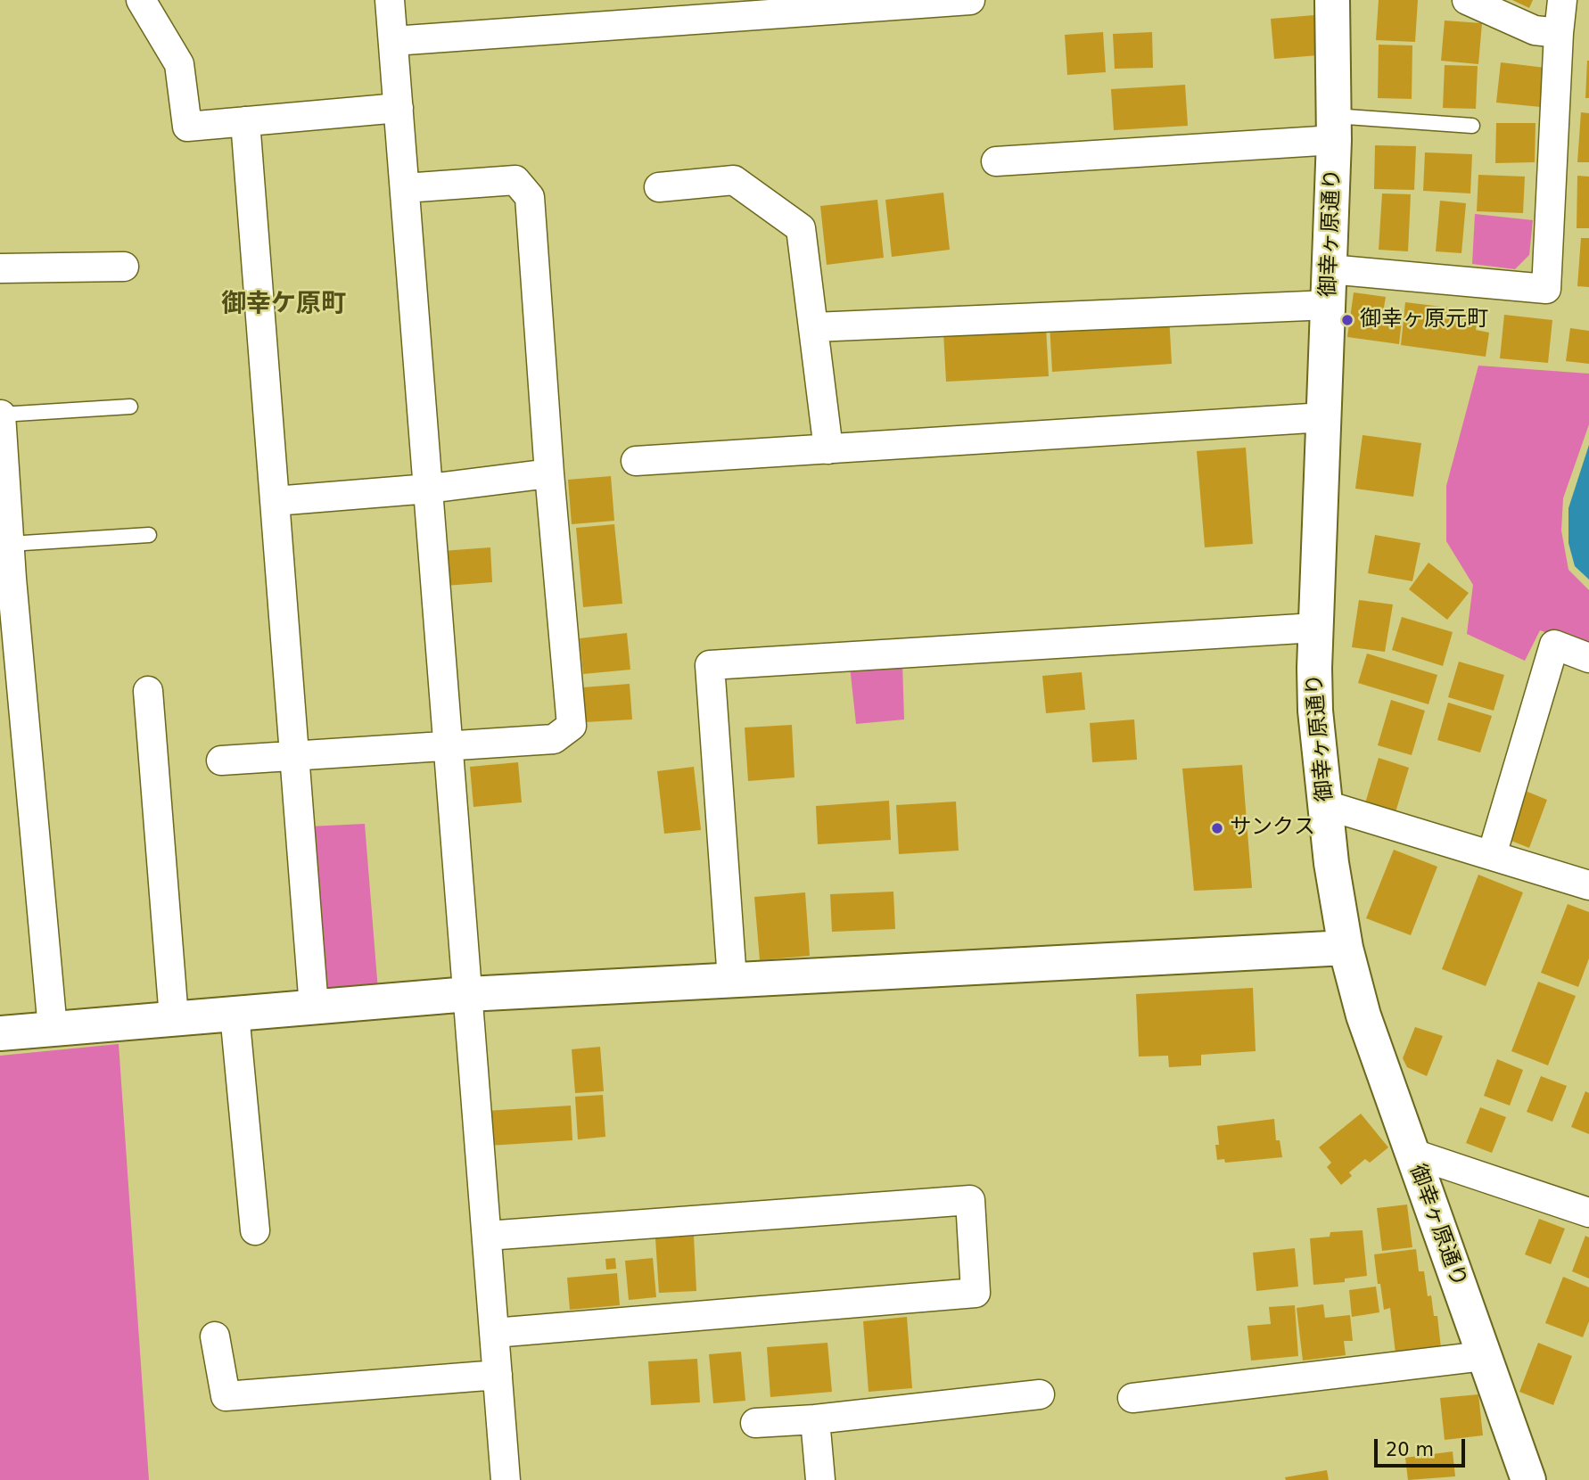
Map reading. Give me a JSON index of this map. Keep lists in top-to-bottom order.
{
  "streets": {
    "street": ["御幸ヶ原通り"]
  },
  "districts": ["御幸ケ原町"],
  "places": ["御幸ヶ原元町", "サンクス"],
  "scale_bar": "20 m"
}
